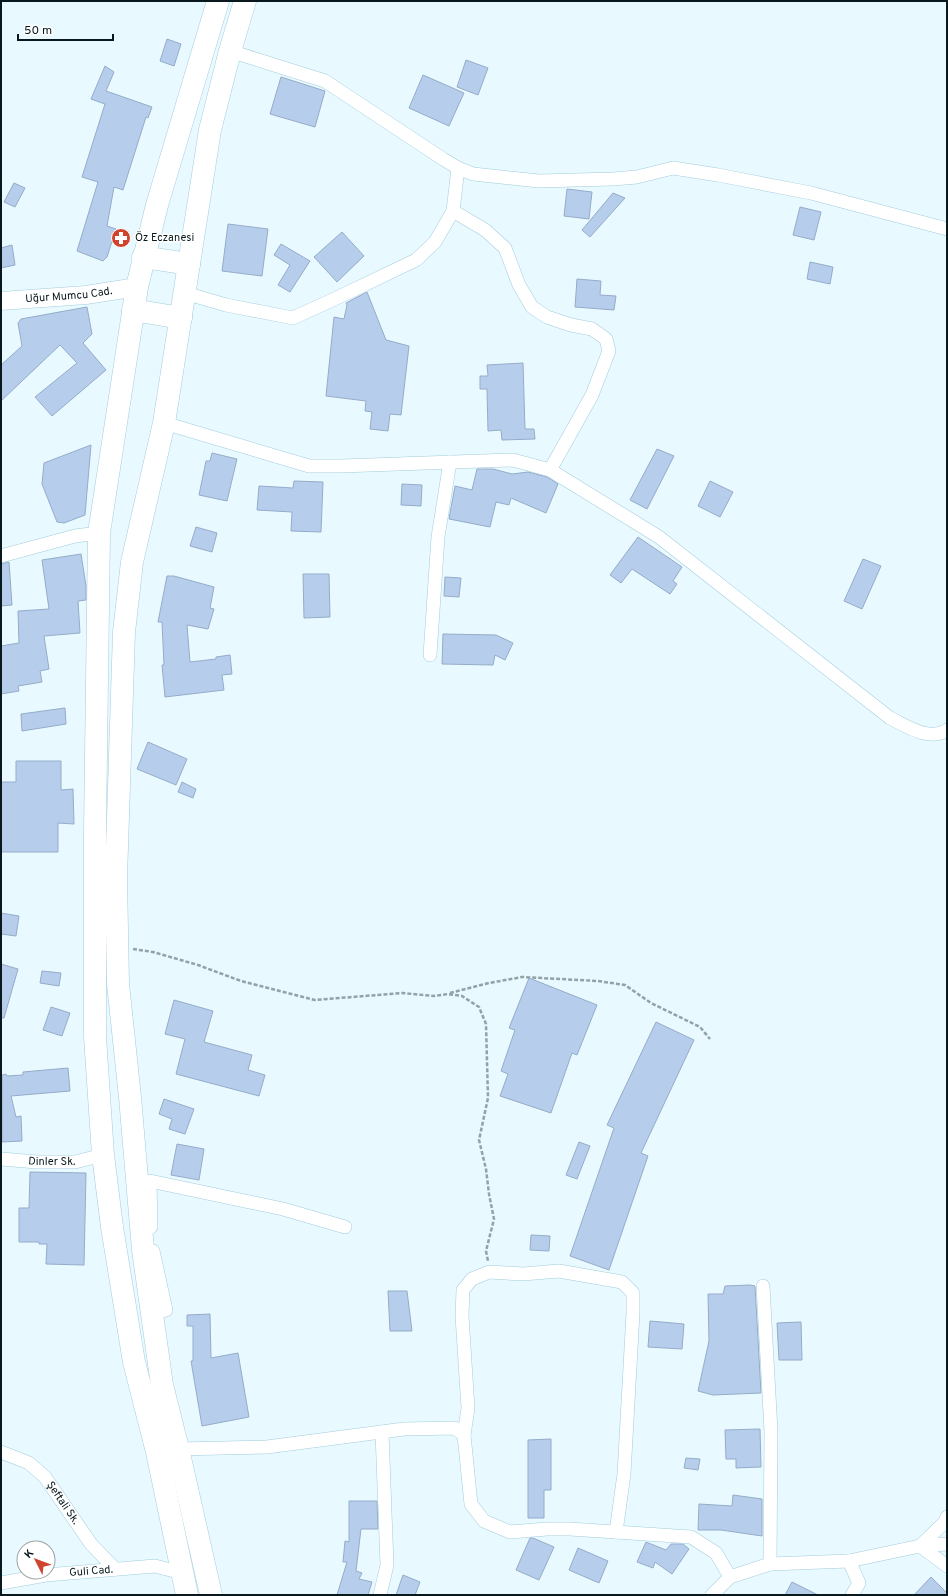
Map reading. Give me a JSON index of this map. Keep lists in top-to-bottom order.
{
  "streets": {
    "street": [
      "Uğur Mumcu Cad.",
      "Dinler Sk.",
      "Şeftali Sk.",
      "Guli Cad."
    ]
  },
  "crossings": [
    ["Şeftali Sk.", "Guli Cad."]
  ],
  "places": {
    "pharmacy": ["Öz Eczanesi"]
  },
  "scale_bar": "50 m",
  "north": "top left"
}
